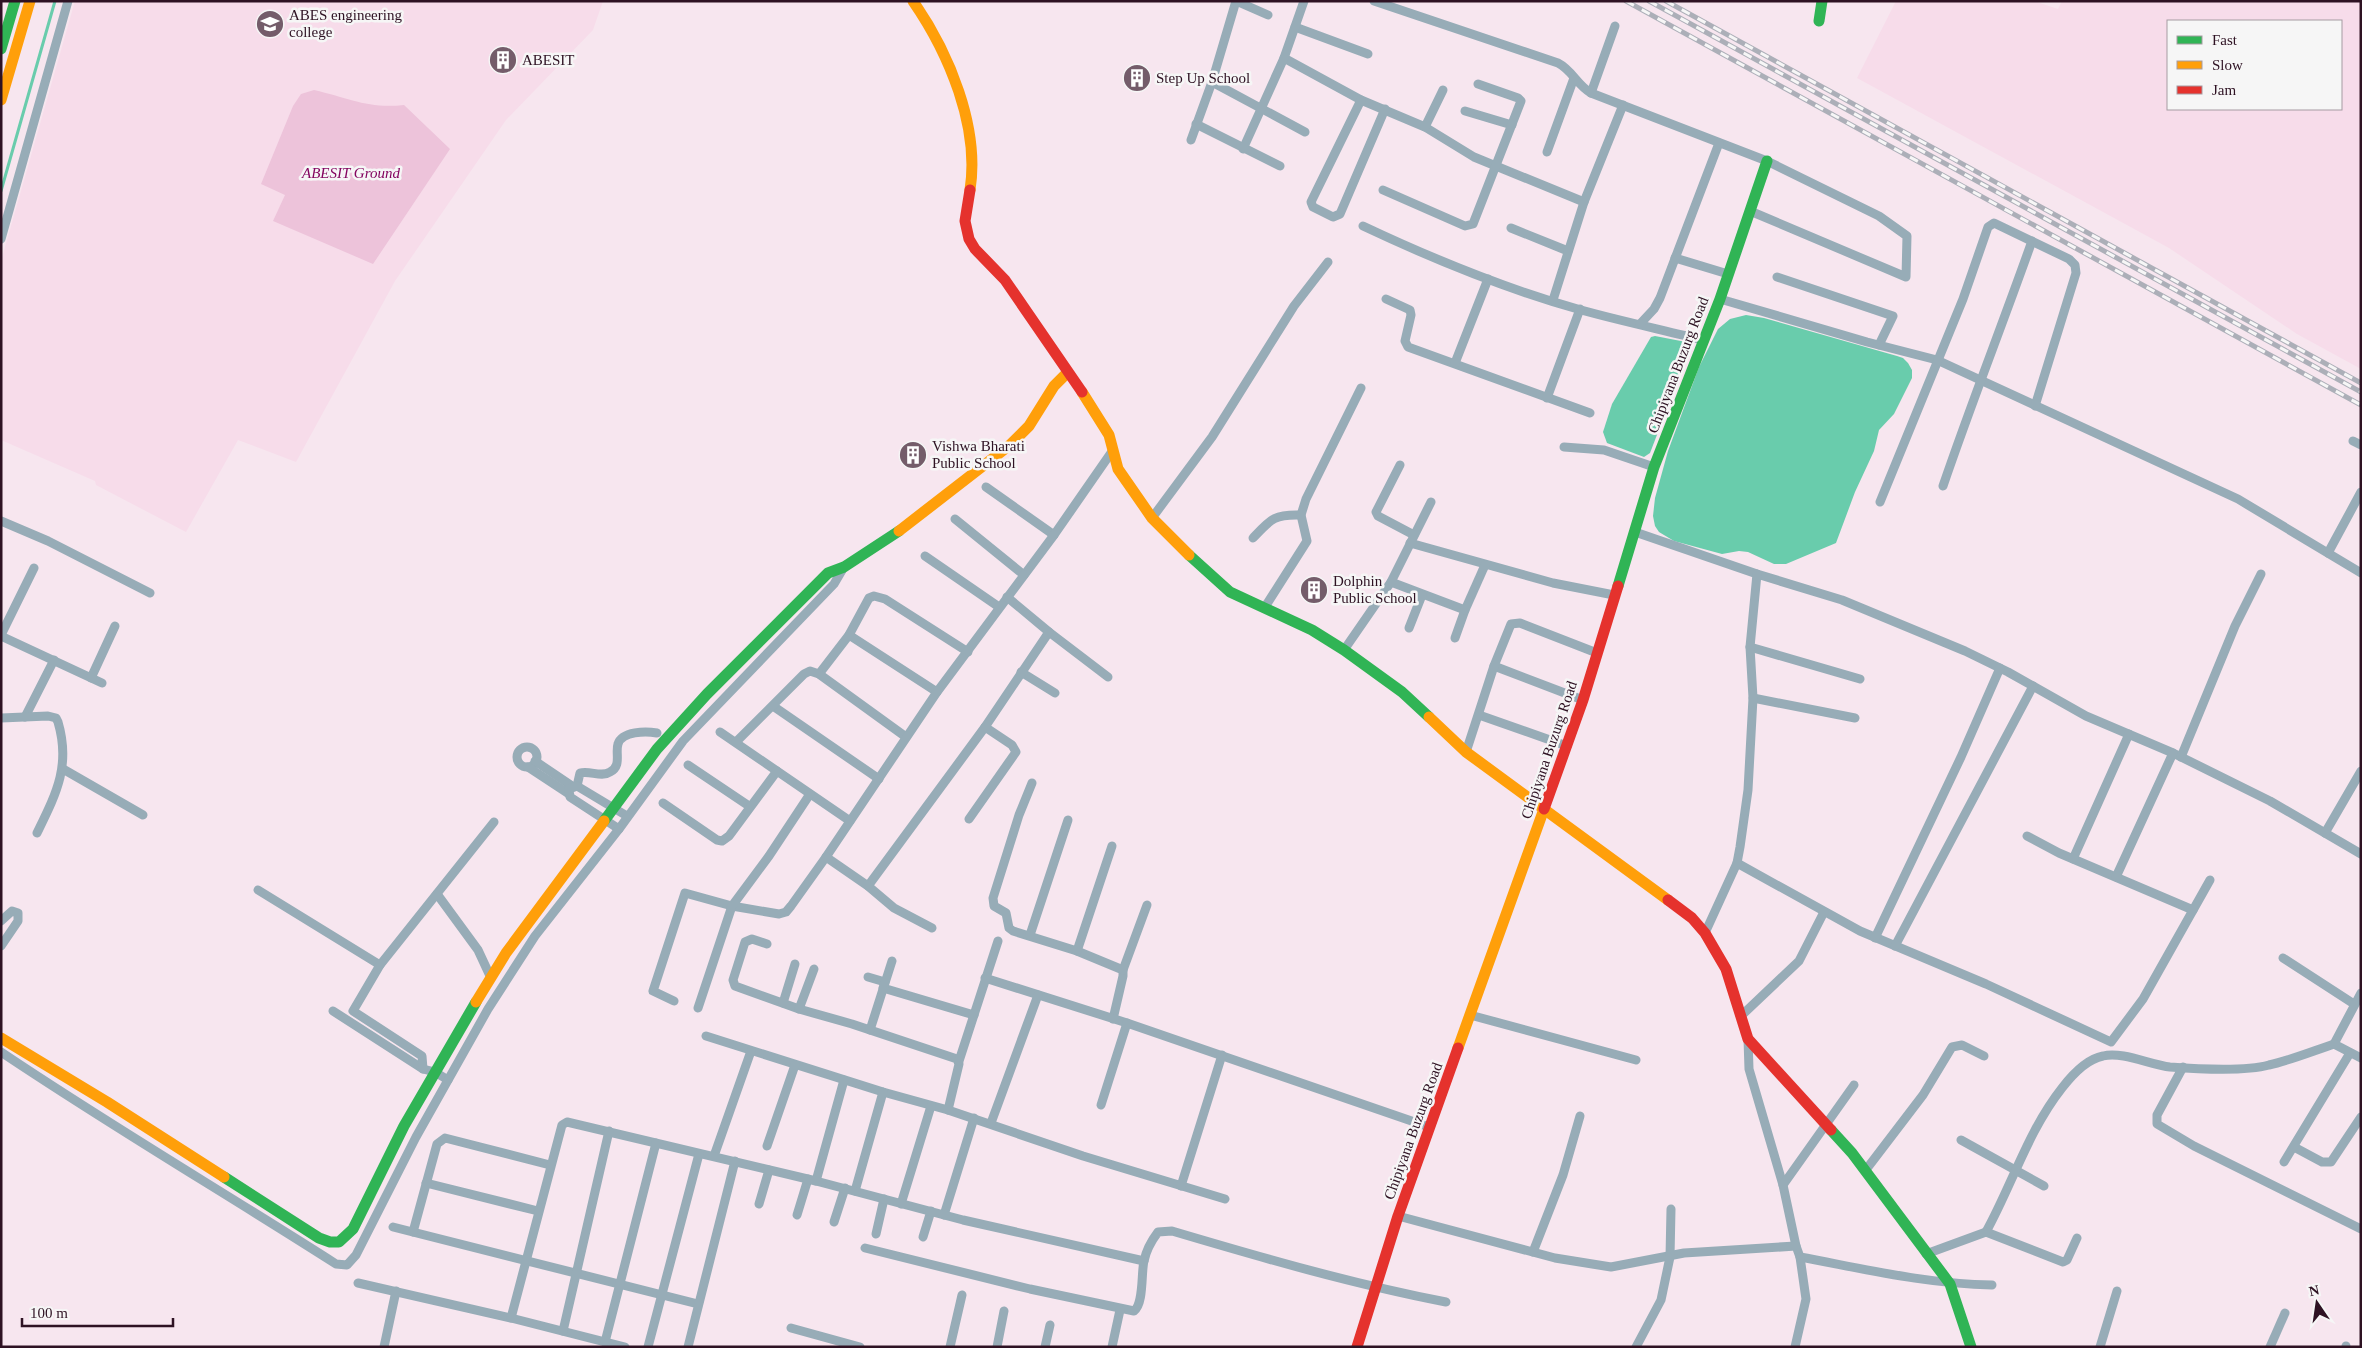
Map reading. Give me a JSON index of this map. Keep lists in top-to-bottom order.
{
  "streets": {
    "street": ["Chipiyana Buzurg Road"]
  },
  "parks": ["ABESIT Ground"],
  "places": {
    "school or university": ["ABES engineering college"],
    "building": [
      "ABESIT",
      "Step Up School",
      "Vishwa Bharati Public School",
      "Dolphin Public School"
    ]
  },
  "legend": ["Fast", "Slow", "Jam"],
  "scale_bar": "100 m",
  "north": "top"
}
